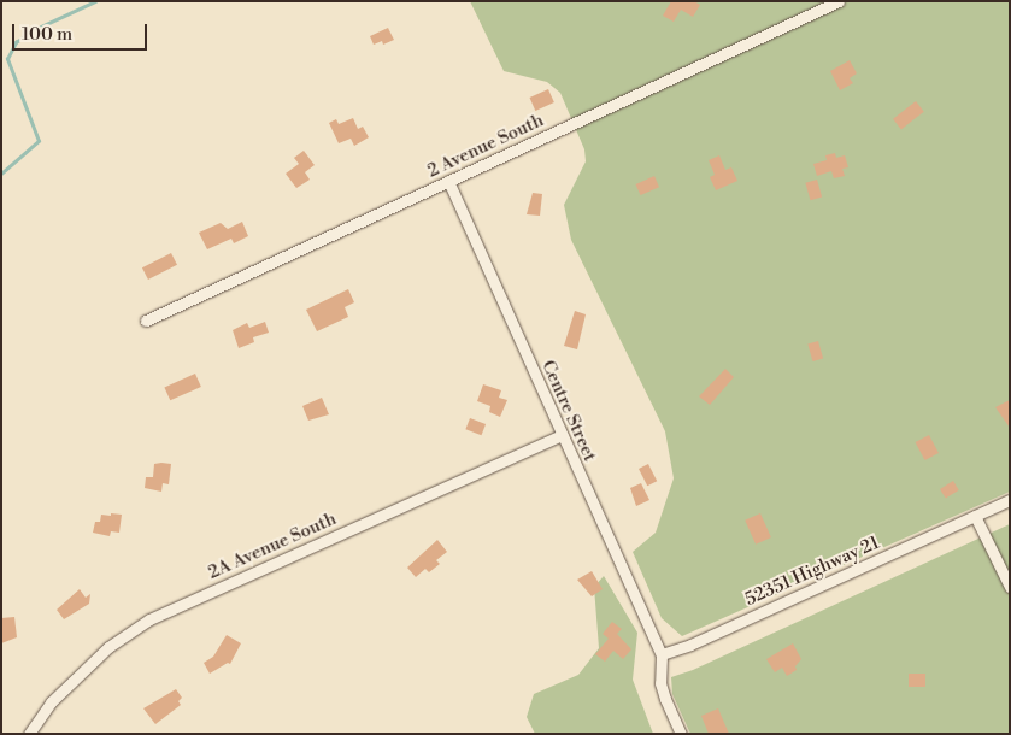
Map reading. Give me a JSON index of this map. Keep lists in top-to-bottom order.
{
  "streets": {
    "street": [
      "2 Avenue South",
      "Centre Street",
      "2A Avenue South",
      "52351 Highway 21"
    ]
  },
  "crossings": [
    ["2 Avenue South", "Centre Street"],
    ["Centre Street", "2A Avenue South"],
    ["Centre Street", "52351 Highway 21"]
  ],
  "scale_bar": "100 m"
}
